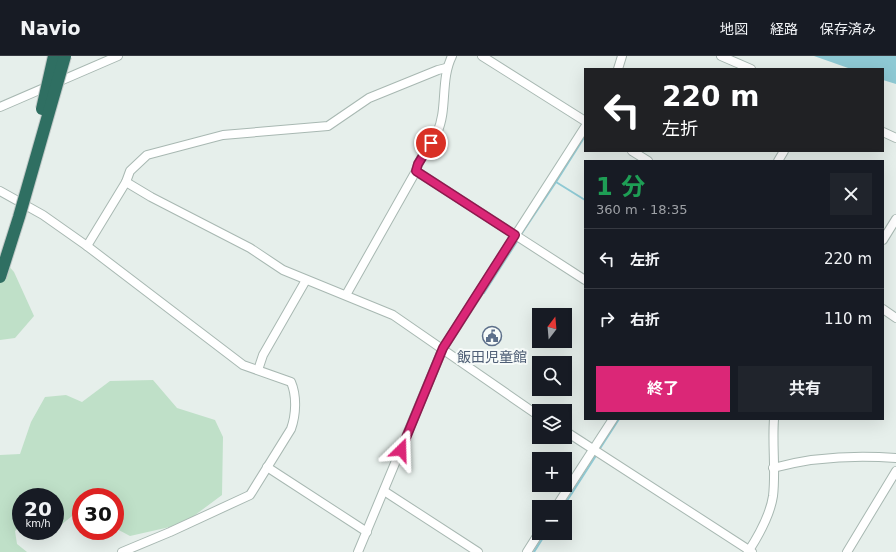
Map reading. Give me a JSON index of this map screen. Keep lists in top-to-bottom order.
{
  "places": {
    "public building": ["飯田児童館"]
  },
  "north": "top",
  "page": {
    "header": "Navio",
    "nav": ["地図", "経路", "保存済み"],
    "turn": ["220 m", "左折"],
    "heading": ["1 分", "360 m · 18:35"],
    "list": [
      {
        "name": "左折",
        "value": "220 m"
      },
      {
        "name": "右折",
        "value": "110 m"
      }
    ],
    "map_buttons": ["+", "−"],
    "buttons": ["終了", "共有"],
    "speed": "20 km/h",
    "limit": "30"
  }
}
